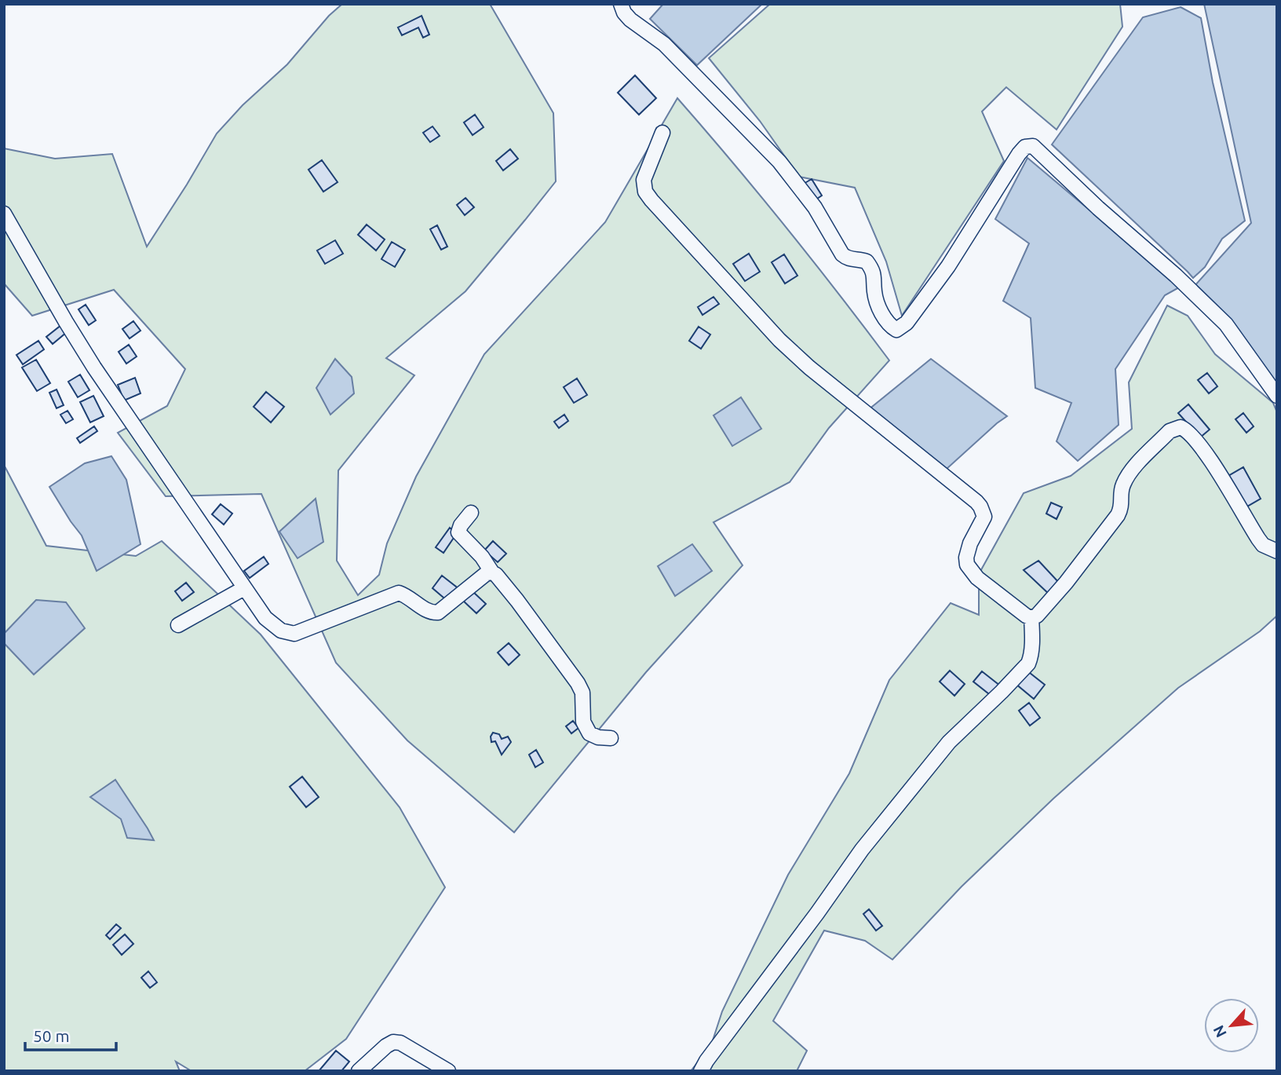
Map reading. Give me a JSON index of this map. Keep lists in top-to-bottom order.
{
  "scale_bar": "50 m",
  "north": "bottom left"
}
